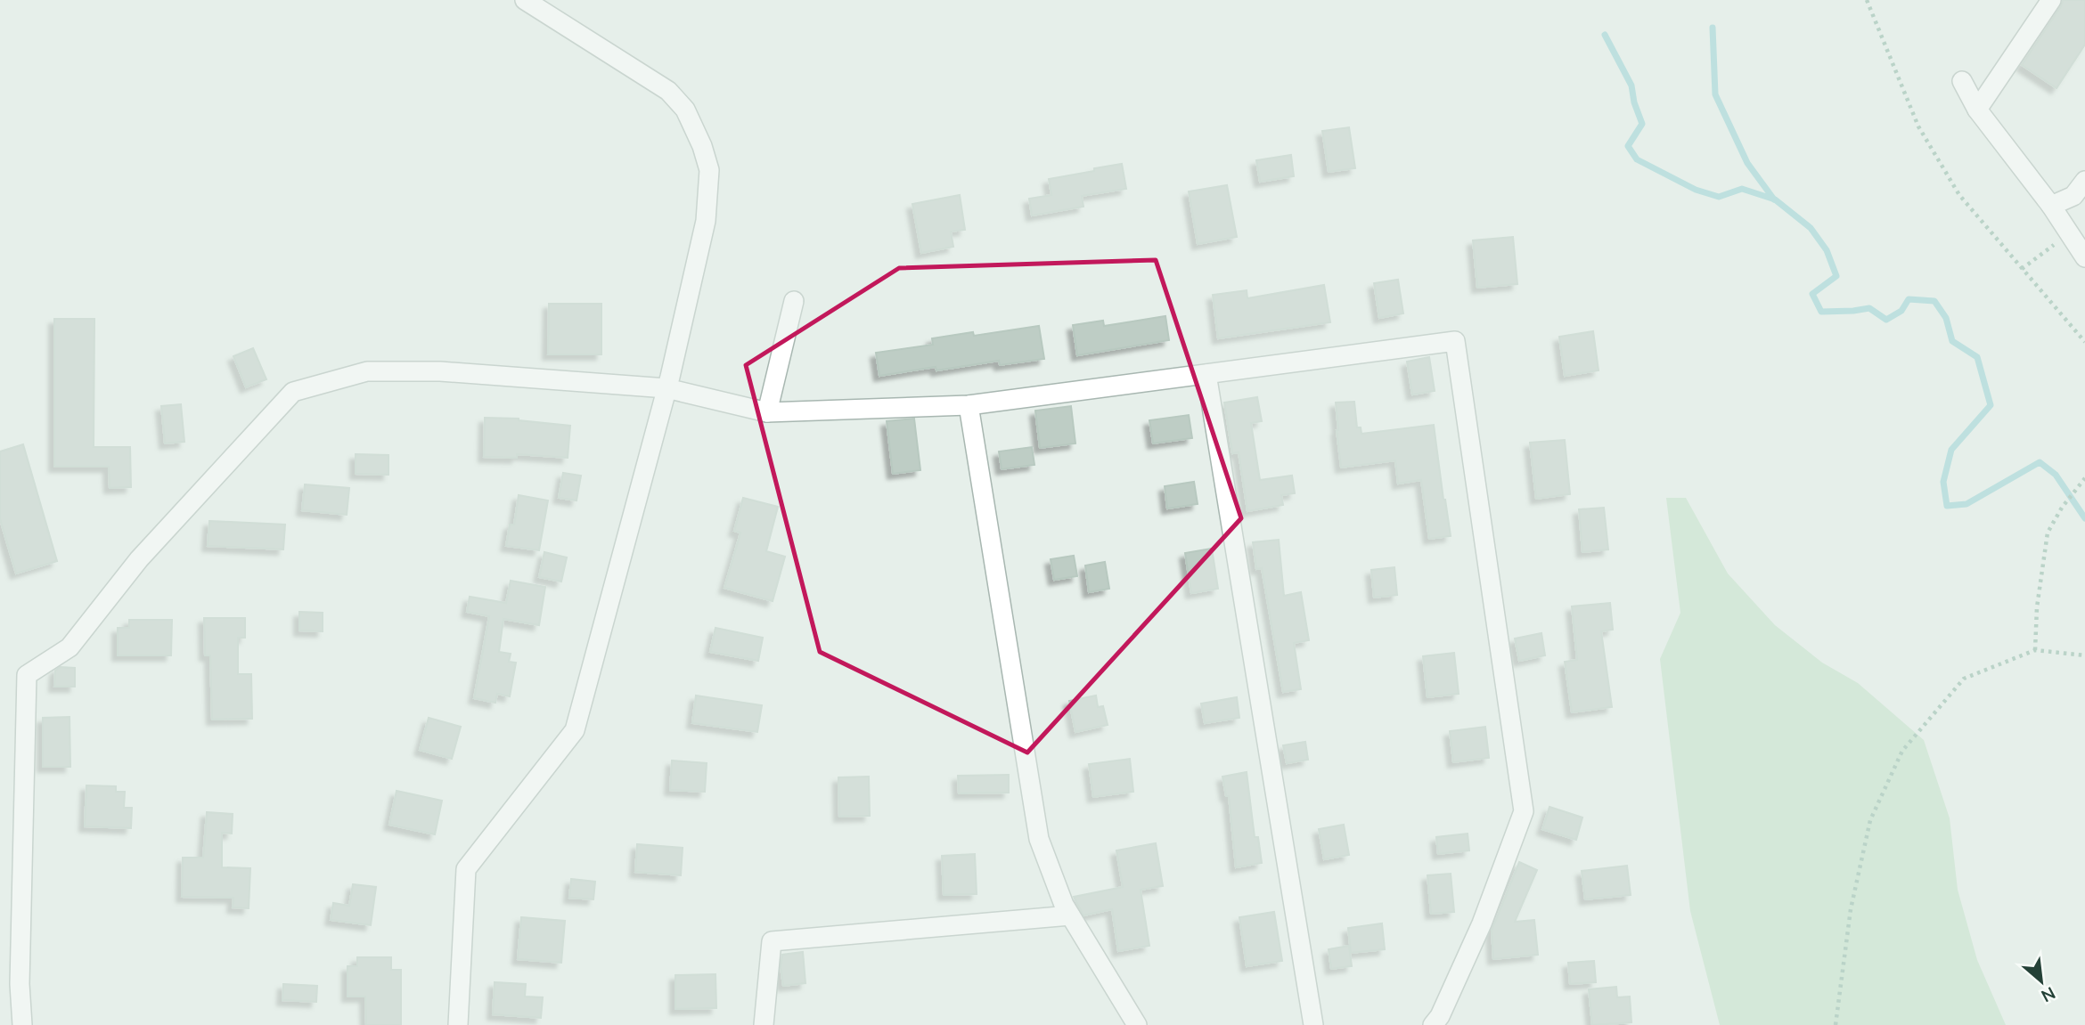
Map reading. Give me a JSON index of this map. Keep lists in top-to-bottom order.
{
  "north": "bottom right"
}
